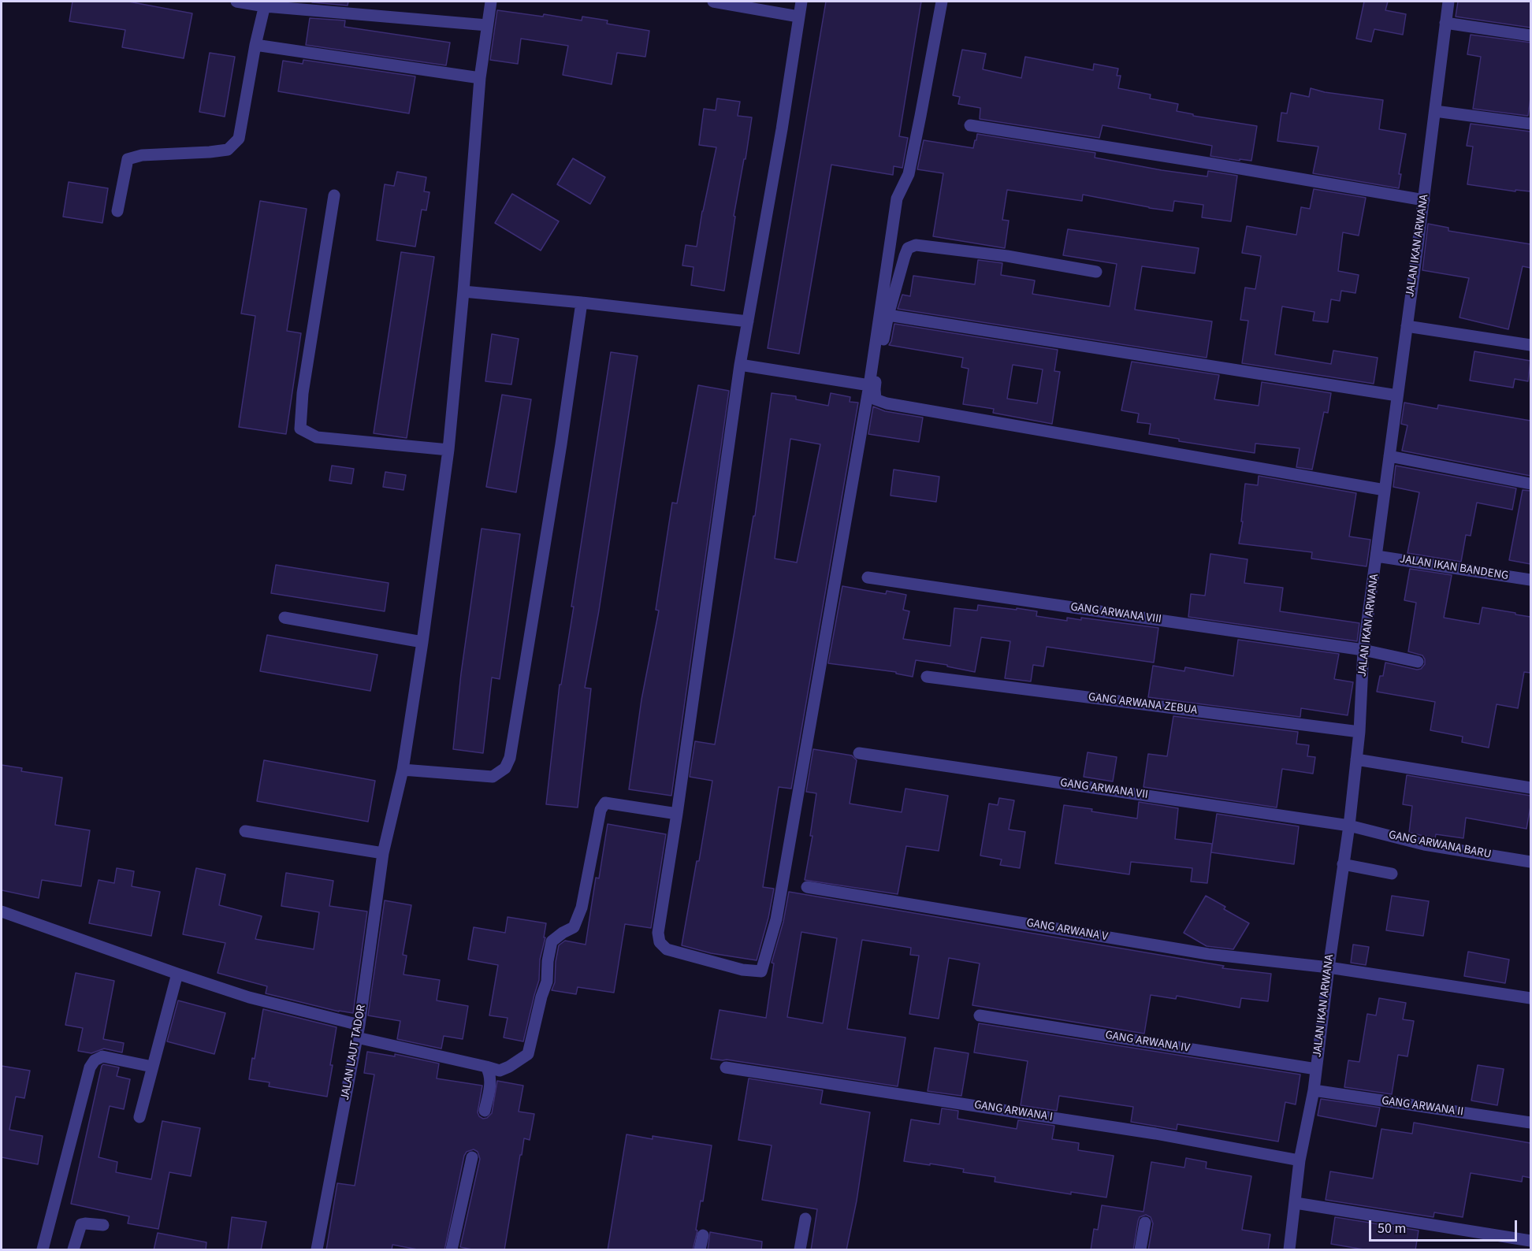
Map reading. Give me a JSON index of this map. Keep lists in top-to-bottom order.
{
  "streets": {
    "street": [
      "JALAN IKAN ARWANA",
      "JALAN IKAN BANDENG",
      "GANG ARWANA VIII",
      "GANG ARWANA ZEBUA",
      "GANG ARWANA VII",
      "GANG ARWANA BARU",
      "GANG ARWANA V",
      "GANG ARWANA IV",
      "JALAN LAUT TADOR",
      "GANG ARWANA II",
      "GANG ARWANA I"
    ]
  },
  "crossings": [
    ["JALAN IKAN ARWANA", "JALAN IKAN BANDENG"],
    ["JALAN IKAN ARWANA", "GANG ARWANA VIII"],
    ["JALAN IKAN ARWANA", "GANG ARWANA ZEBUA"],
    ["JALAN IKAN ARWANA", "GANG ARWANA VII"],
    ["JALAN IKAN ARWANA", "GANG ARWANA BARU"],
    ["JALAN IKAN ARWANA", "GANG ARWANA V"],
    ["JALAN IKAN ARWANA", "GANG ARWANA IV"],
    ["JALAN IKAN ARWANA", "GANG ARWANA II"],
    ["JALAN IKAN ARWANA", "GANG ARWANA I"],
    ["GANG ARWANA VII", "GANG ARWANA BARU"]
  ],
  "scale_bar": "50 m"
}
